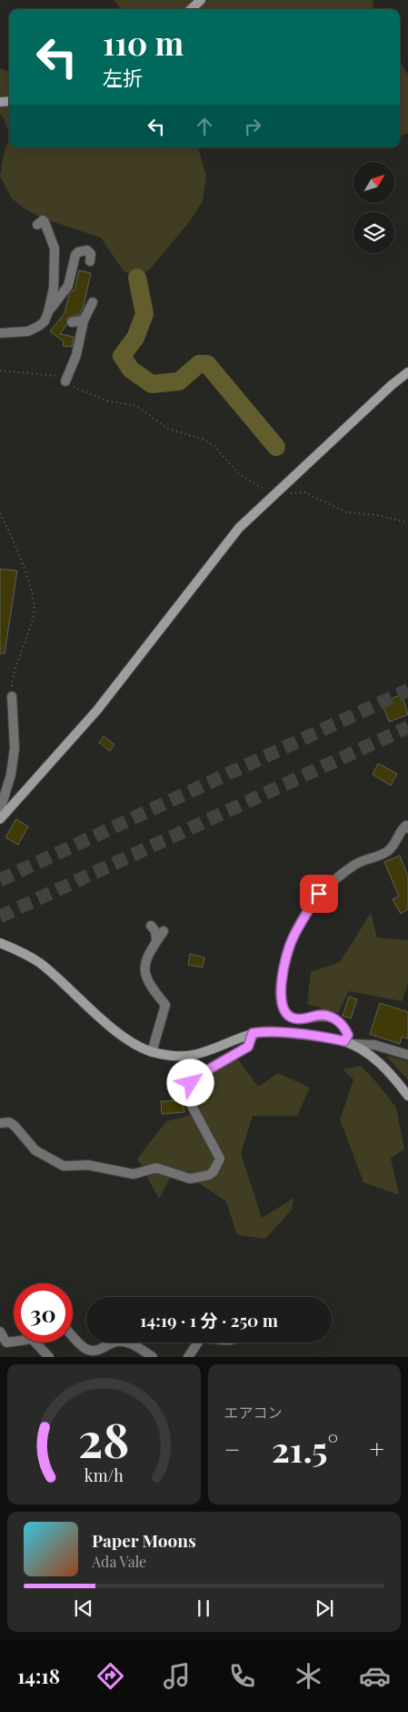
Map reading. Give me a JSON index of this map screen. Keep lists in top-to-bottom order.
{
  "north": "top right",
  "page": {
    "turn": ["110 m", "左折"],
    "limit": "30",
    "trip": "14:19 · 1 分 · 250 m",
    "tile": "エアコン",
    "heat": ["−", "21.5°", "+"],
    "song": ["Paper Moons", "Ada Vale"],
    "tabs": "14:18",
    "gauge": ["28", "km/h"]
  }
}
